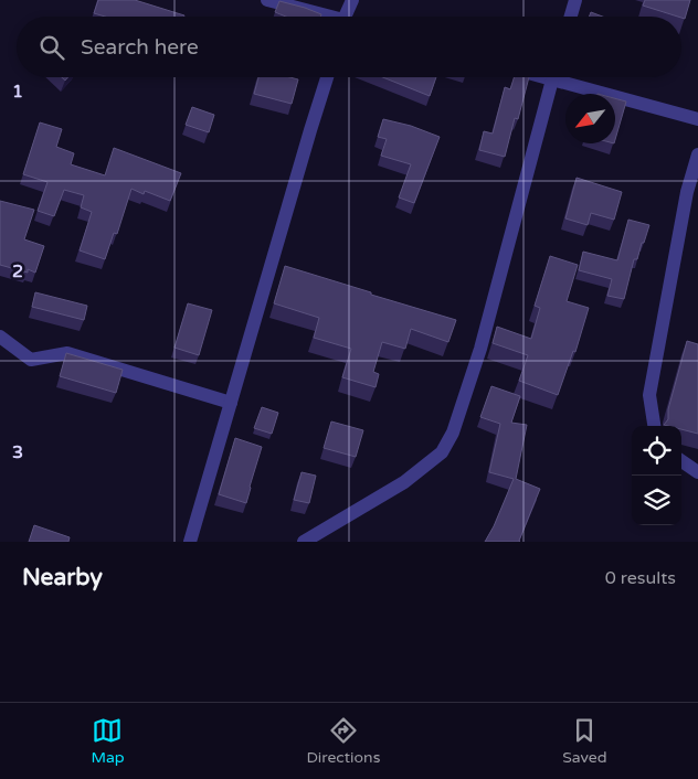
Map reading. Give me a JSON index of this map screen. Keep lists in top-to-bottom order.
{
  "north": "bottom left",
  "page": {
    "search": "Search here",
    "heading": ["Nearby", "0 results"],
    "nav": ["Map", "Directions", "Saved"]
  },
  "grid": {
    "rows": ["1", "2", "3"]
  }
}
